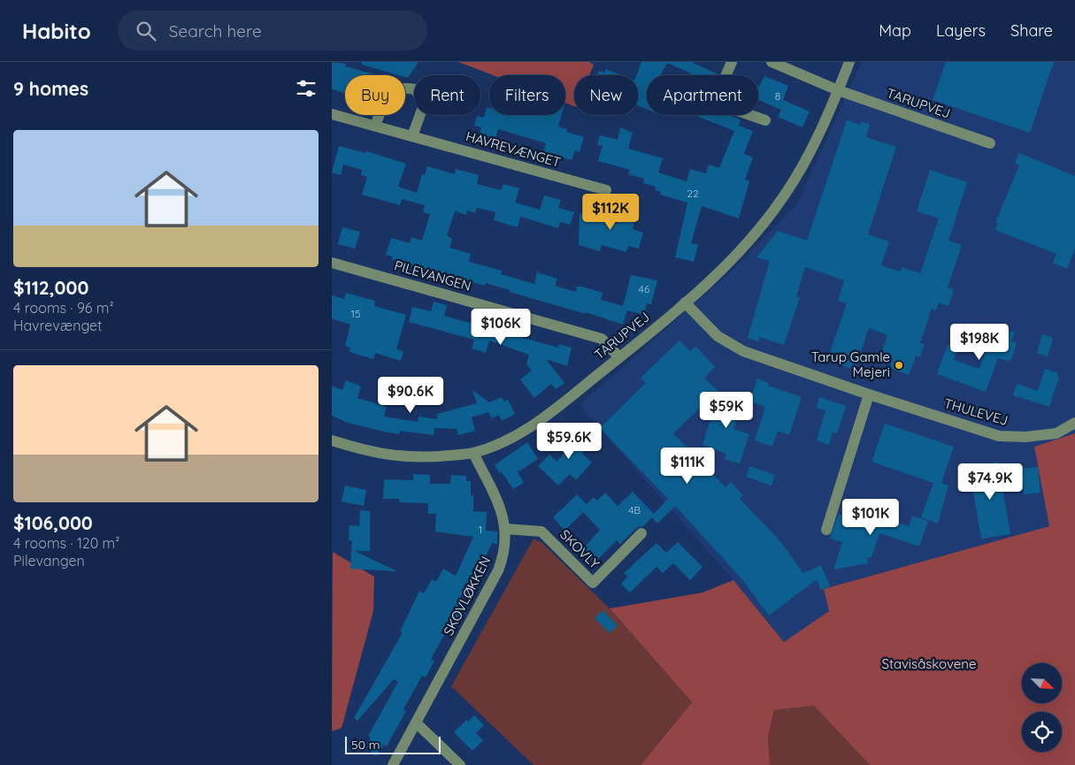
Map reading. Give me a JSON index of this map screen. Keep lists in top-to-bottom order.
{
  "streets": {
    "street": [
      "TARUPVEJ",
      "HAVREVÆNGET",
      "PILEVANGEN",
      "THULEVEJ",
      "SKOVLY",
      "SKOVLØKKEN"
    ]
  },
  "crossings": [
    ["TARUPVEJ", "PILEVANGEN"],
    ["TARUPVEJ", "THULEVEJ"],
    ["TARUPVEJ", "SKOVLØKKEN"],
    ["SKOVLY", "SKOVLØKKEN"]
  ],
  "parks": ["Stavisåskovene"],
  "places": ["Tarup Gamle Mejeri"],
  "house_numbers": [
    "8",
    "22",
    "46",
    "15",
    "4B",
    "1"
  ],
  "scale_bar": "50 m",
  "north": "bottom right",
  "page": {
    "header": "Habito",
    "search": "Search here",
    "nav": ["Map", "Layers", "Share"],
    "heading": "9 homes",
    "chip": [
      "Buy",
      "Rent",
      "Filters",
      "New",
      "Apartment"
    ],
    "list": [
      {
        "name": "$112,000",
        "note": "4 rooms · 96 m² · Havrevænget"
      },
      {
        "name": "$106,000",
        "note": "4 rooms · 120 m² · Pilevangen"
      }
    ],
    "price": [
      "$112K",
      "$106K",
      "$198K",
      "$90.6K",
      "$59K",
      "$59.6K",
      "$111K",
      "$74.9K",
      "$101K"
    ],
    "scale": "50 m"
  }
}
